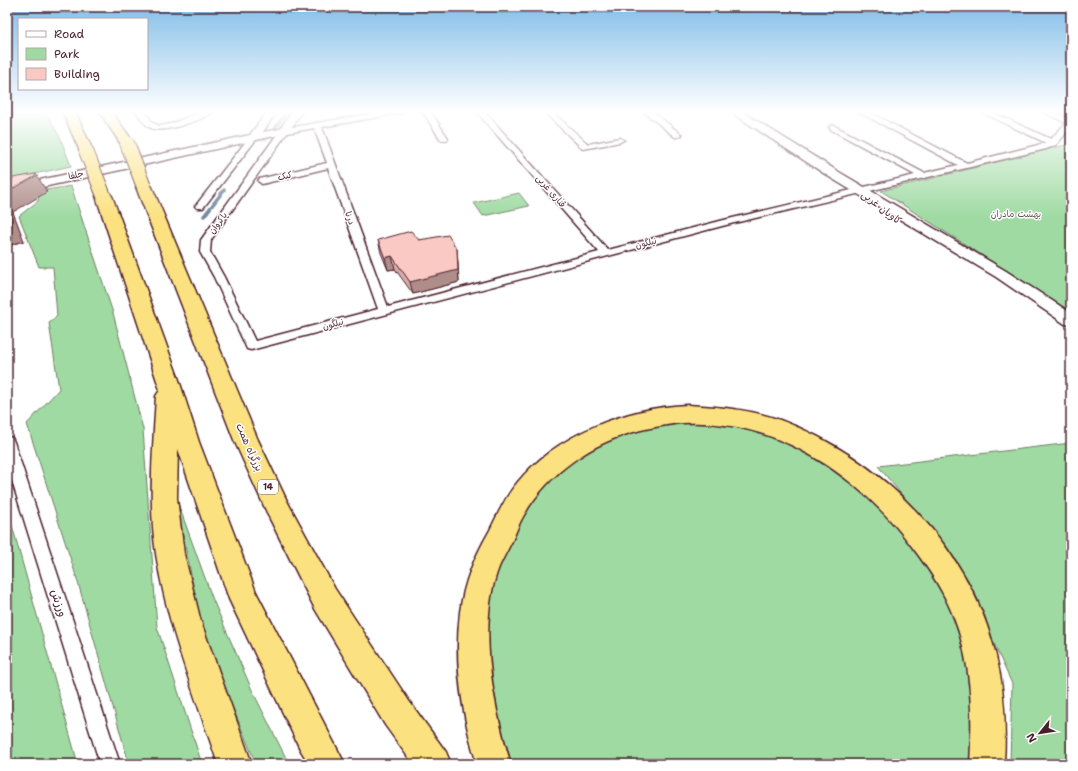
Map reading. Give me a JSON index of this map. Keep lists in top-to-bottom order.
{
  "streets": {
    "highway": ["بزرگراه همت", "14"],
    "main road": ["جلفا", "کاویان غربی"],
    "street": [
      "کبک",
      "قناری غربی",
      "درنا",
      "پاکروان",
      "نیلگون",
      "ورزش"
    ]
  },
  "crossings": [
    ["کبک", "درنا"],
    ["قناری غربی", "نیلگون"],
    ["کاویان غربی", "نیلگون"],
    ["درنا", "نیلگون"],
    ["پاکروان", "نیلگون"]
  ],
  "parks": ["بهشت مادران"],
  "legend": ["Road", "Park", "Building"],
  "north": "bottom left"
}
